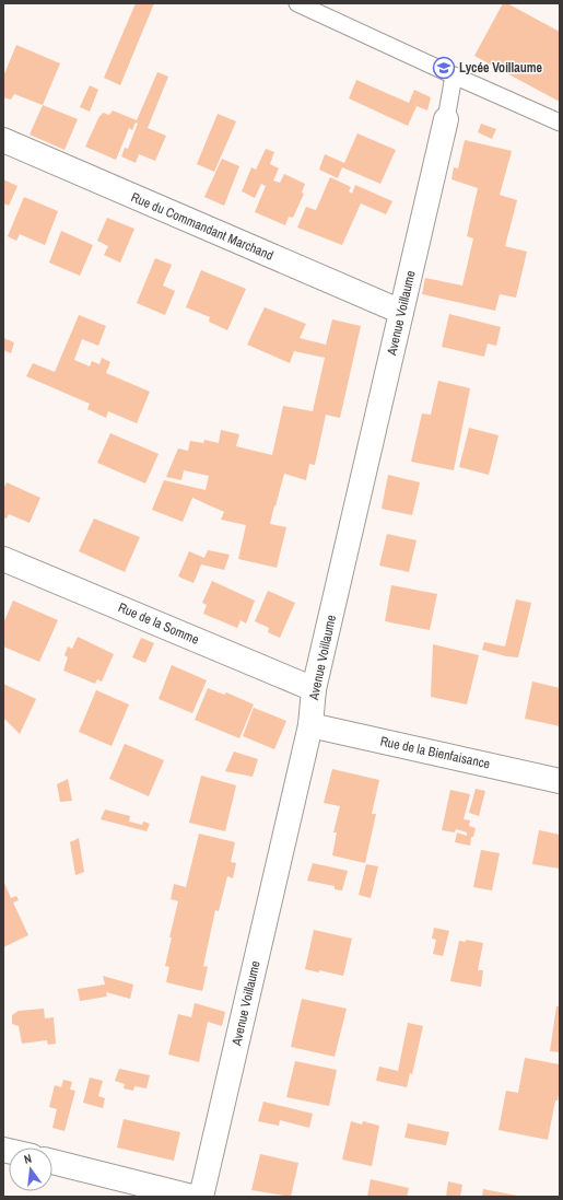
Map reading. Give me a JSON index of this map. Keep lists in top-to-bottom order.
{
  "streets": {
    "street": [
      "Rue du Commandant Marchand",
      "Avenue Voillaume",
      "Rue de la Somme",
      "Rue de la Bienfaisance"
    ]
  },
  "crossings": [
    ["Rue du Commandant Marchand", "Avenue Voillaume"],
    ["Avenue Voillaume", "Rue de la Somme"],
    ["Avenue Voillaume", "Rue de la Bienfaisance"]
  ],
  "places": {
    "school or university": ["Lycée Voillaume"]
  },
  "north": "top"
}
